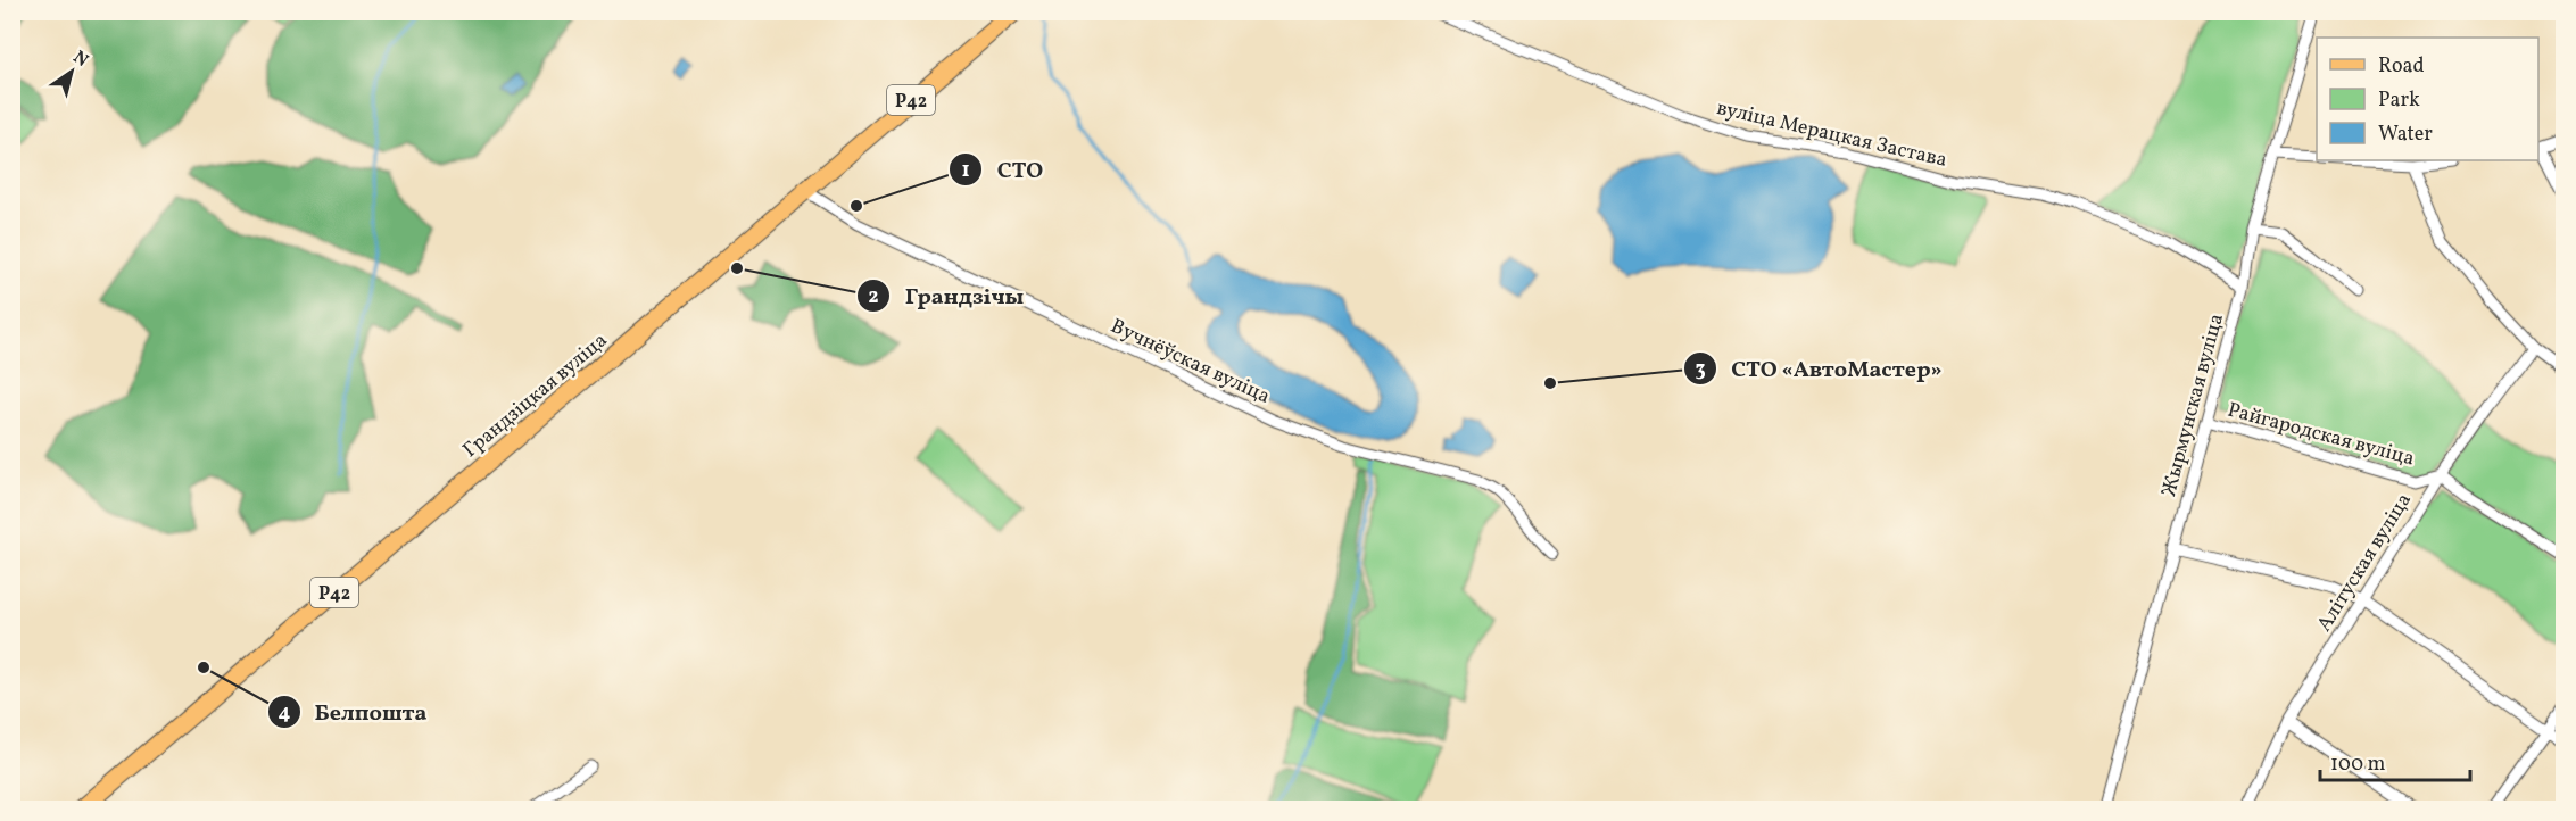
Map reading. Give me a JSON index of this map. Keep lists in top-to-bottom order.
{
  "streets": {
    "main road": ["Р42", "Грандзіцкая вуліца"],
    "street": [
      "вуліца Мерацкая Застава",
      "Вучнёўская вуліца",
      "Жырмунская вуліца",
      "Райгародская вуліца",
      "Алітуская вуліца"
    ]
  },
  "crossings": [
    ["вуліца Мерацкая Застава", "Жырмунская вуліца"],
    ["Вучнёўская вуліца", "Грандзіцкая вуліца"],
    ["Жырмунская вуліца", "Райгародская вуліца"],
    ["Райгародская вуліца", "Алітуская вуліца"]
  ],
  "places": [
    "СТО",
    "Грандзічы",
    "СТО «АвтоМастер»",
    "Белпошта"
  ],
  "legend": ["Road", "Park", "Water"],
  "scale_bar": "100 m",
  "north": "top right"
}
